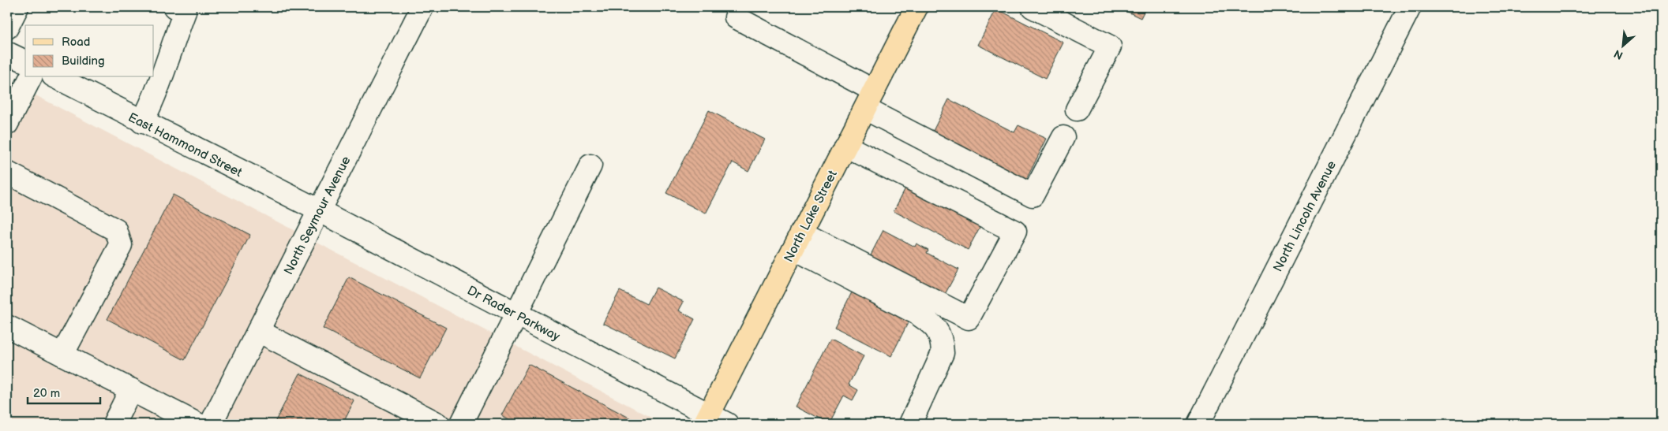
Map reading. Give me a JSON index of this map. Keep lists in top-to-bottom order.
{
  "streets": {
    "main road": ["North Lake Street"],
    "street": [
      "East Hammond Street",
      "North Seymour Avenue",
      "North Lincoln Avenue",
      "Dr Rader Parkway"
    ]
  },
  "crossings": [
    ["East Hammond Street", "North Seymour Avenue"],
    ["East Hammond Street", "Dr Rader Parkway"],
    ["North Seymour Avenue", "Dr Rader Parkway"],
    ["North Lake Street", "Dr Rader Parkway"]
  ],
  "legend": ["Road", "Building"],
  "scale_bar": "20 m",
  "north": "bottom left"
}
